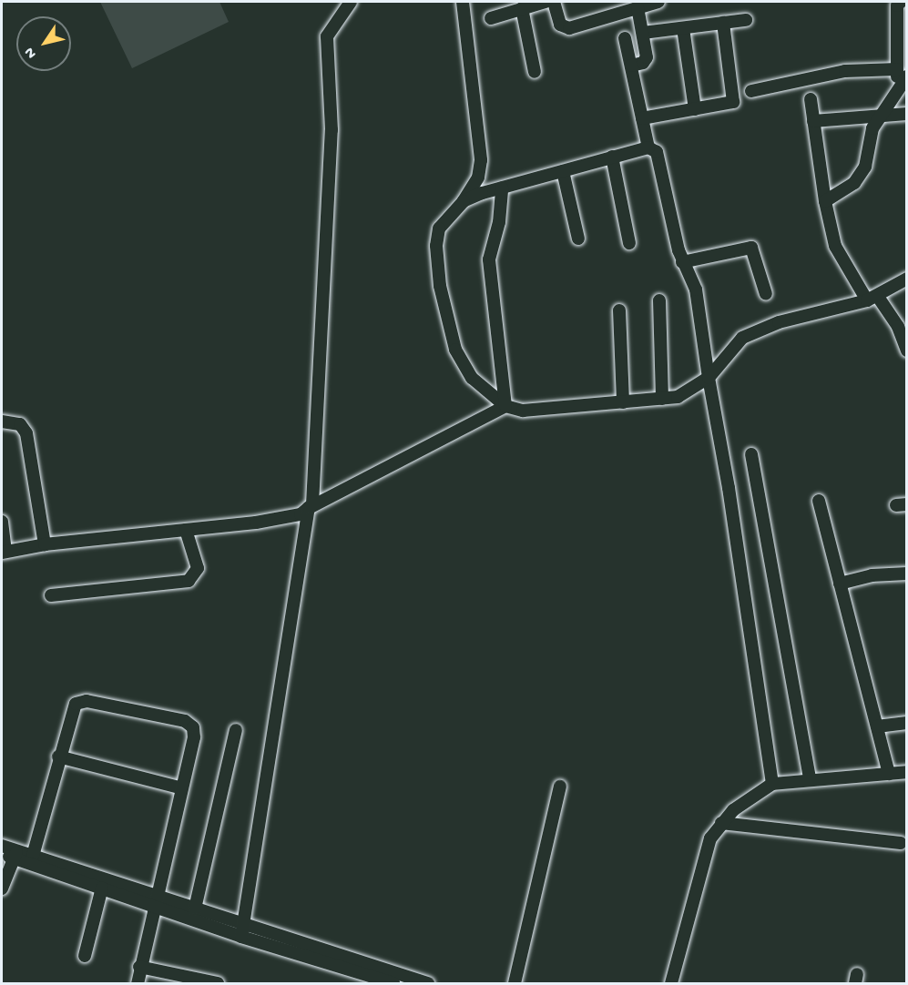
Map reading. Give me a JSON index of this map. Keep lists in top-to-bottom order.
{
  "north": "bottom left"
}
